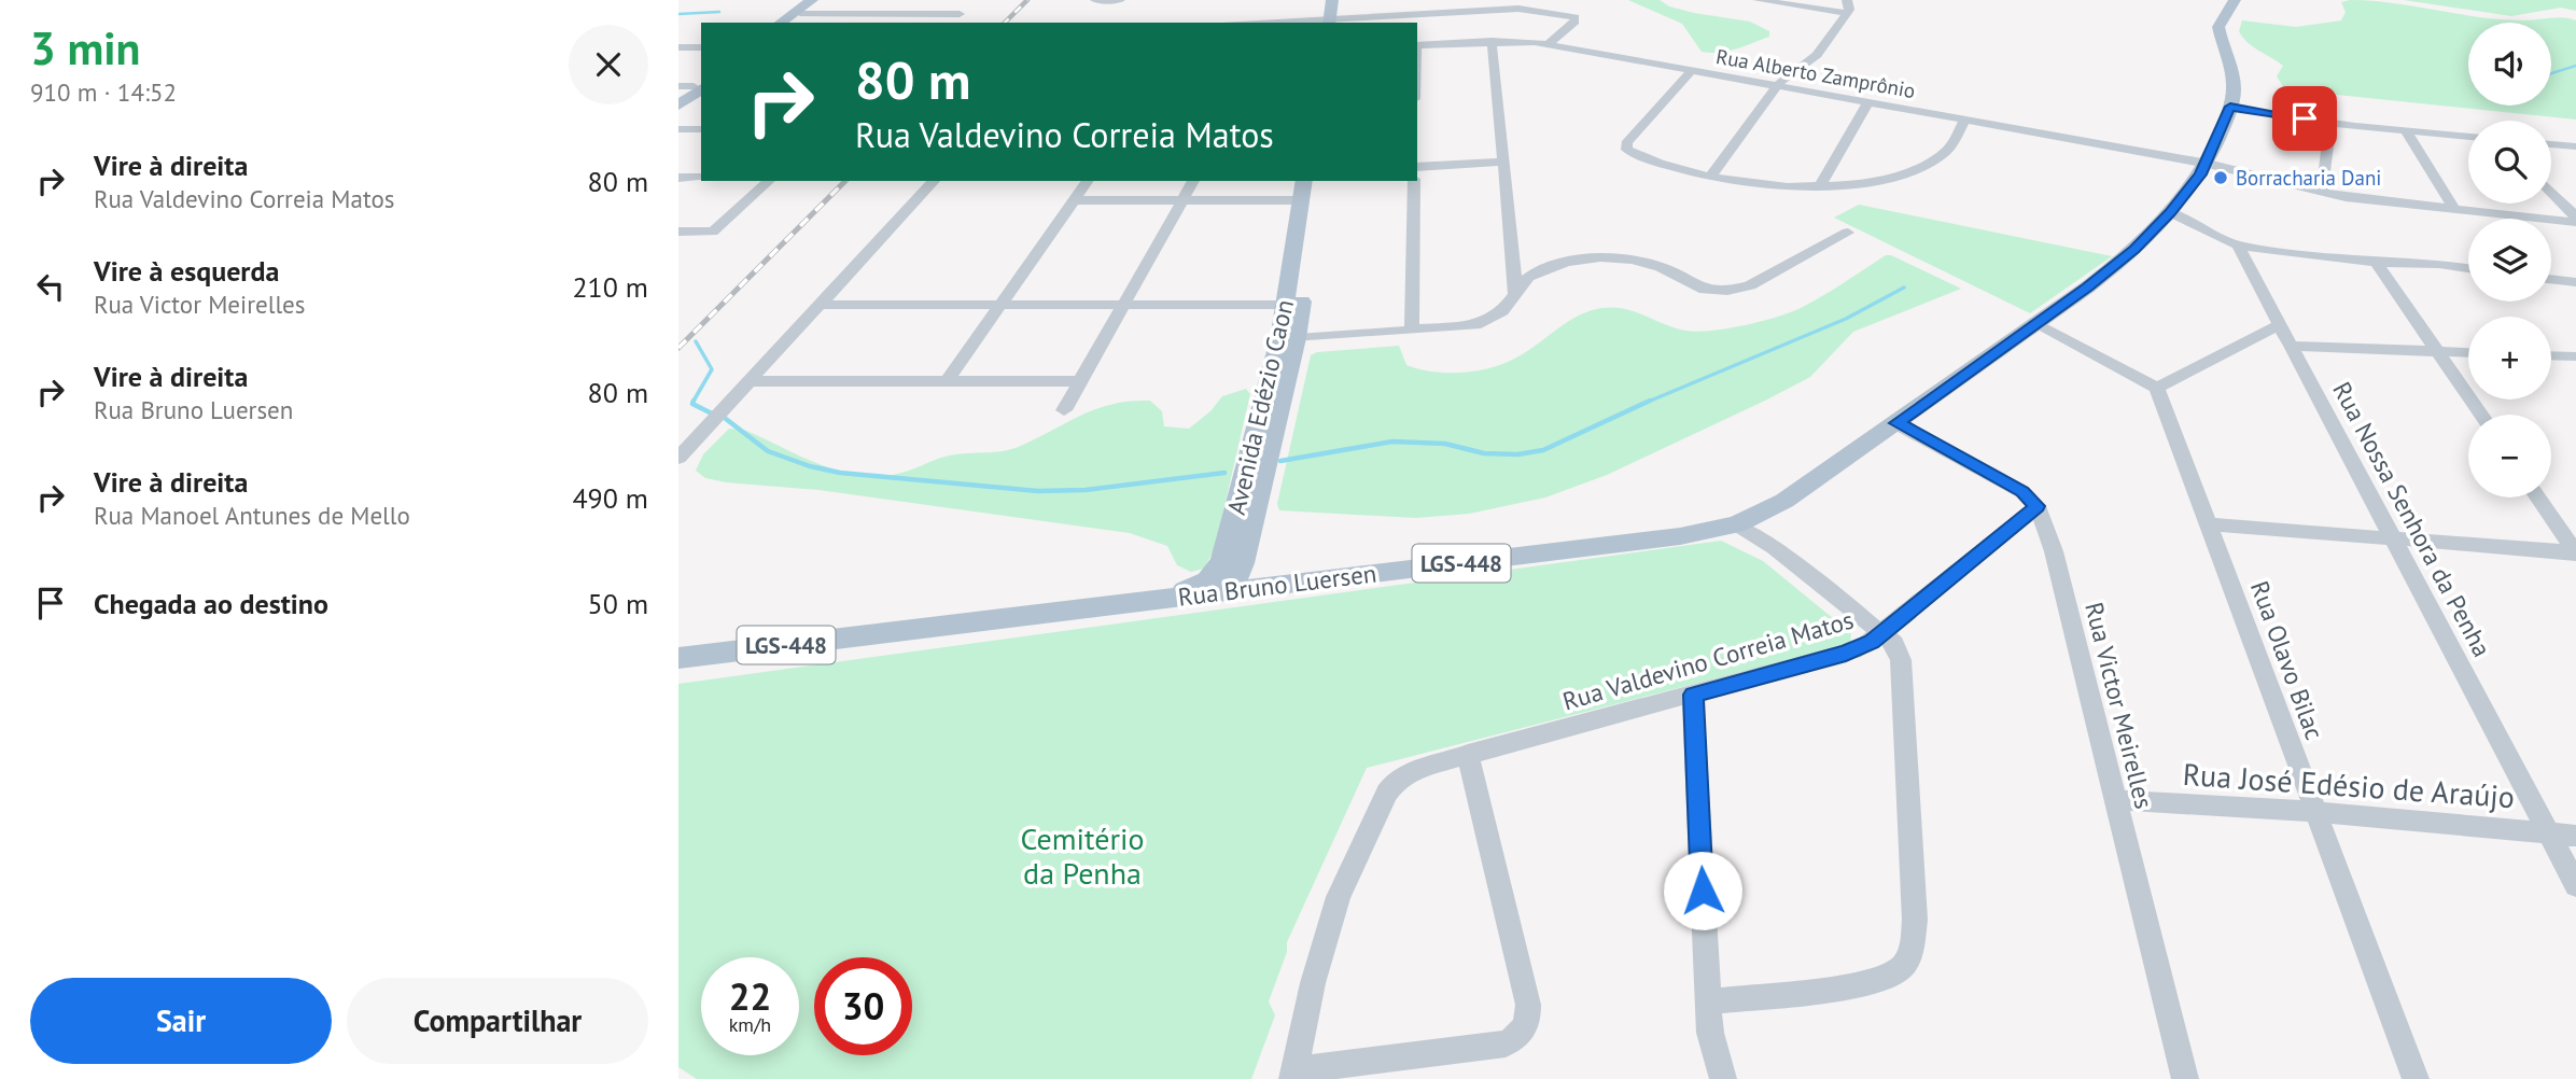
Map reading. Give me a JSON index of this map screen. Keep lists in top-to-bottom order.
{
  "streets": {
    "main road": ["Avenida Edézio Caon", "LGS-448", "Rua Bruno Luersen"],
    "street": [
      "Rua Alberto Zamprônio",
      "Rua Nossa Senhora da Penha",
      "Rua Valdevino Correia Matos",
      "Rua Olavo Bilac",
      "Rua Victor Meirelles",
      "Rua José Edésio de Araújo"
    ]
  },
  "crossings": [
    ["Rua Alberto Zamprônio", "Rua Bruno Luersen"],
    ["Avenida Edézio Caon", "Rua Bruno Luersen"],
    ["Rua Nossa Senhora da Penha", "Rua José Edésio de Araújo"],
    ["Rua Valdevino Correia Matos", "Rua Victor Meirelles"],
    ["Rua Olavo Bilac", "Rua José Edésio de Araújo"],
    ["Rua Victor Meirelles", "Rua José Edésio de Araújo"]
  ],
  "parks": ["Cemitério da Penha"],
  "places": ["Borracharia Dani"],
  "page": {
    "heading": ["3 min", "910 m · 14:52"],
    "map_buttons": ["+", "−"],
    "turn": ["80 m", "Rua Valdevino Correia Matos"],
    "list": [
      {
        "name": "Vire à direita",
        "note": "Rua Valdevino Correia Matos",
        "value": "80 m"
      },
      {
        "name": "Vire à esquerda",
        "note": "Rua Victor Meirelles",
        "value": "210 m"
      },
      {
        "name": "Vire à direita",
        "note": "Rua Bruno Luersen",
        "value": "80 m"
      },
      {
        "name": "Vire à direita",
        "note": "Rua Manoel Antunes de Mello",
        "value": "490 m"
      },
      {
        "name": "Chegada ao destino",
        "value": "50 m"
      }
    ],
    "speed": "22 km/h",
    "limit": "30",
    "buttons": ["Sair", "Compartilhar"]
  }
}
